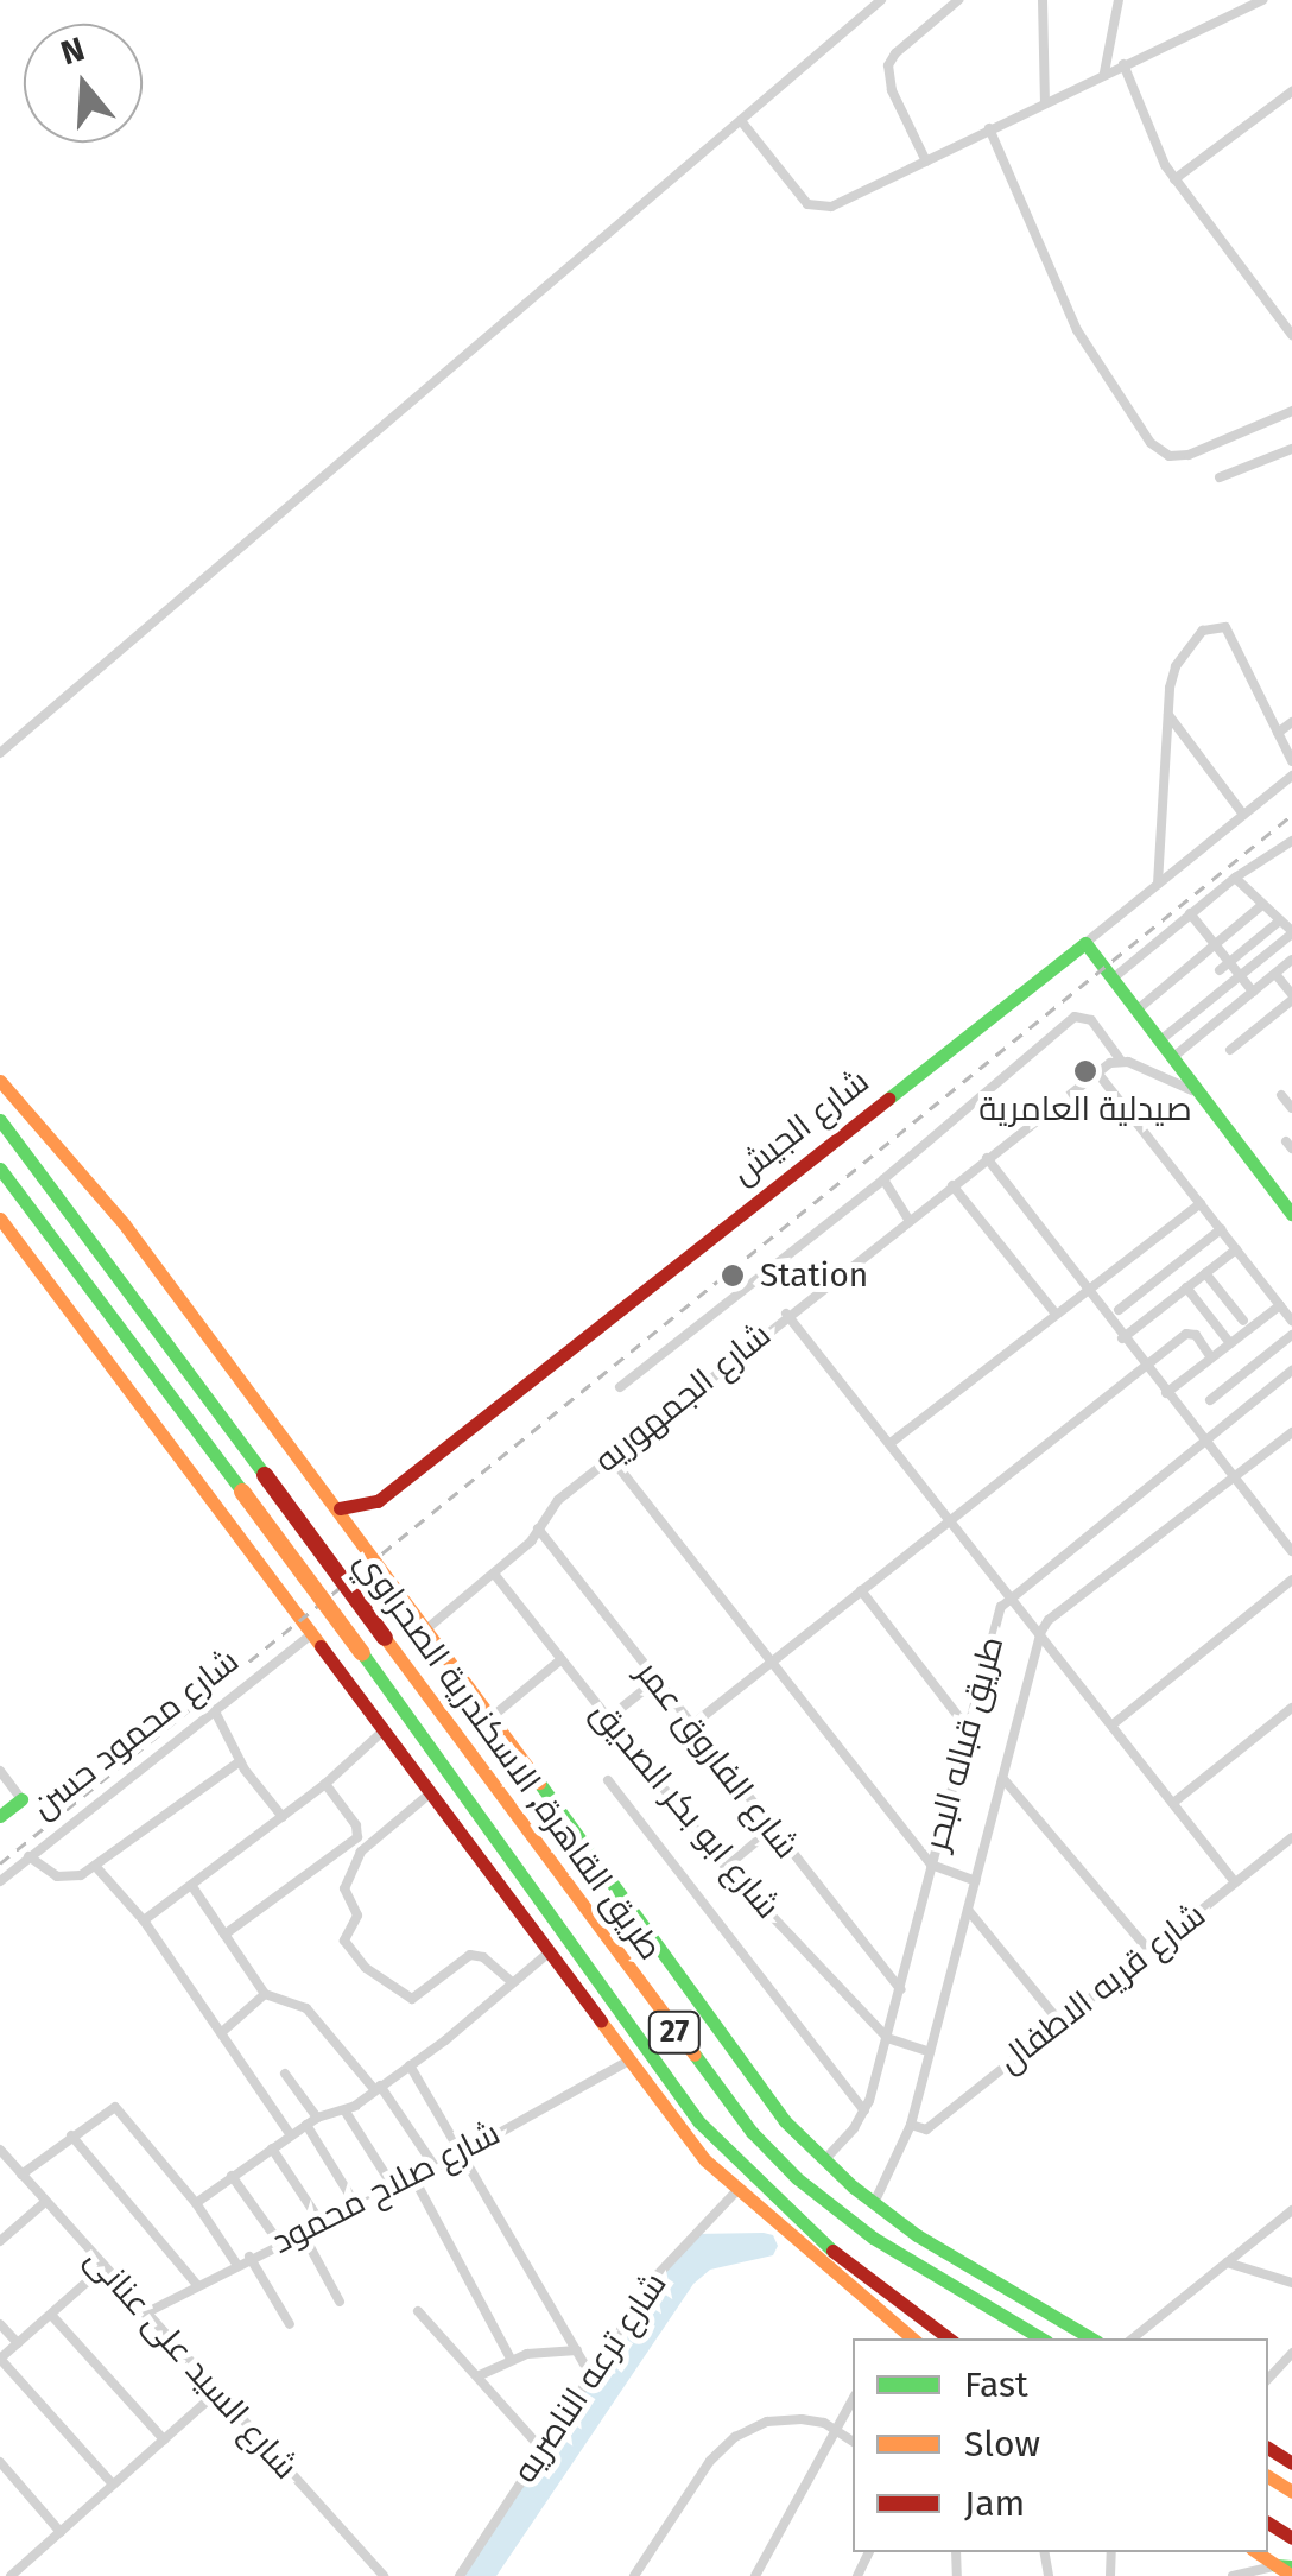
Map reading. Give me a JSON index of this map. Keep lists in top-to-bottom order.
{
  "streets": {
    "main road": [
      "شارع الجيش",
      "شارع محمود حسن",
      "طريق القاهرة, الاسكندرية الصحراوي",
      "27"
    ],
    "street": [
      "شارع الجمهوريه",
      "طريق قباله البحر",
      "شارع الفاروق عمر",
      "شارع ابو بكر الصديق",
      "شارع قريه الاطفال",
      "شارع صلاح محمود",
      "شارع السيد على عنانى",
      "شارع ترعه الناصريه"
    ]
  },
  "crossings": [
    ["شارع الجمهوريه", "شارع الفاروق عمر"],
    ["شارع الجمهوريه", "شارع ابو بكر الصديق"],
    ["طريق قباله البحر", "شارع الفاروق عمر"],
    ["طريق قباله البحر", "شارع ابو بكر الصديق"],
    ["طريق قباله البحر", "شارع قريه الاطفال"],
    ["شارع صلاح محمود", "شارع السيد على عنانى"]
  ],
  "places": ["صيدلية العامرية", "Station"],
  "legend": ["Fast", "Slow", "Jam"],
  "north": "top"
}
